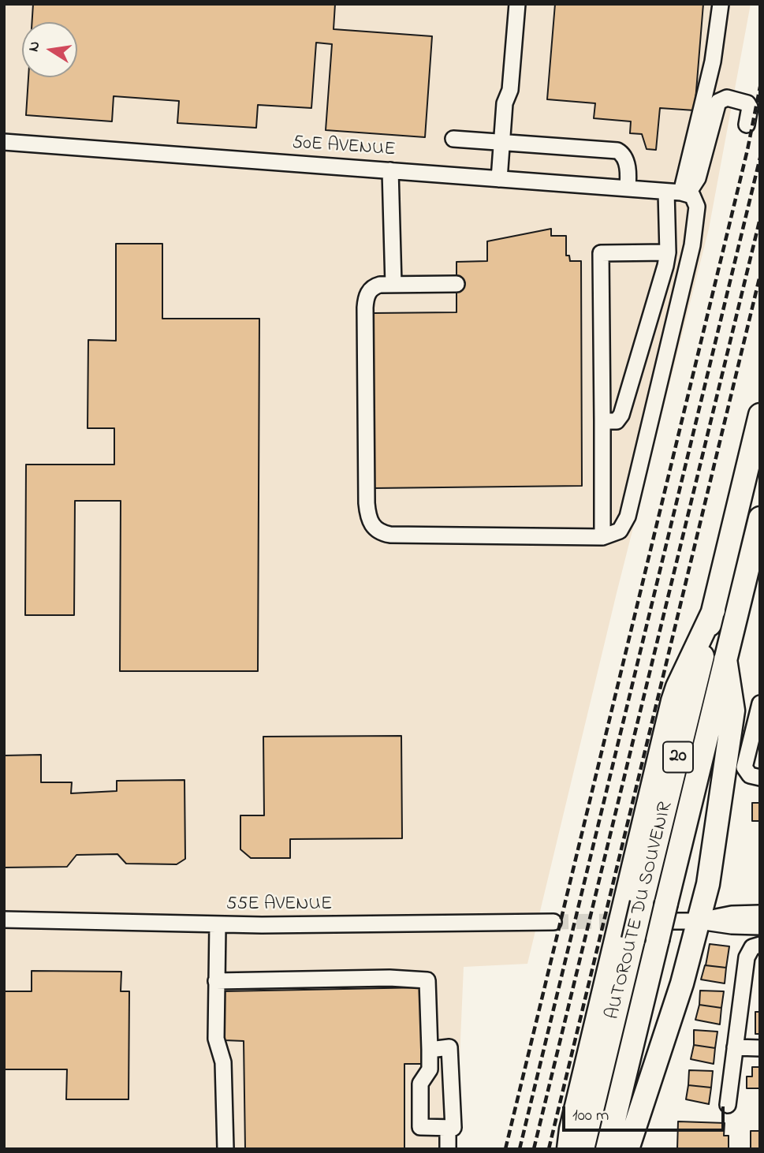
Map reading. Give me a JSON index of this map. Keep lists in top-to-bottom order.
{
  "streets": {
    "highway": ["20", "AUTOROUTE DU SOUVENIR"],
    "street": ["50E AVENUE", "55E AVENUE"]
  },
  "scale_bar": "100 m",
  "north": "left"
}
